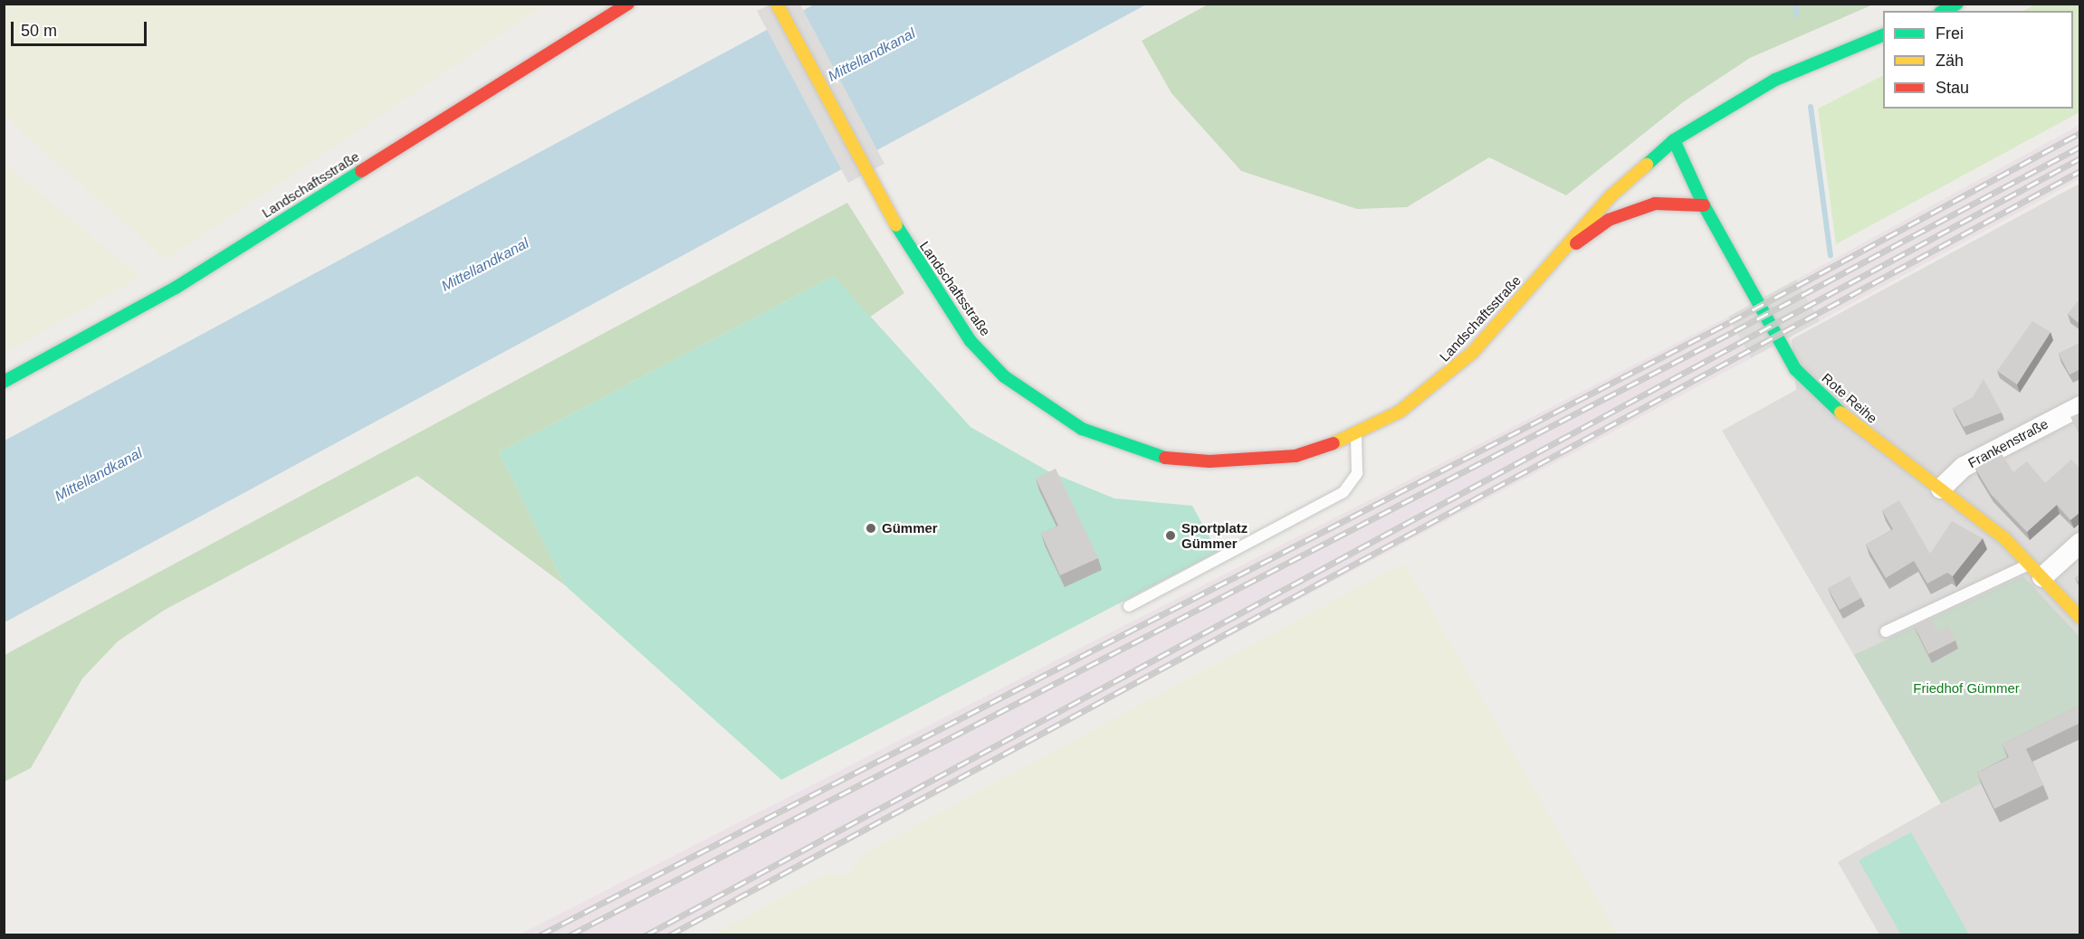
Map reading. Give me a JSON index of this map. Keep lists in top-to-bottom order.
{
  "streets": {
    "main road": ["Landschaftsstraße", "Rote Reihe"],
    "street": ["Frankenstraße"]
  },
  "crossings": [
    ["Landschaftsstraße", "Rote Reihe"],
    ["Rote Reihe", "Frankenstraße"]
  ],
  "water": ["Mittellandkanal"],
  "parks": ["Friedhof Gümmer"],
  "places": ["Gümmer", "Sportplatz Gümmer"],
  "legend": ["Frei", "Zäh", "Stau"],
  "scale_bar": "50 m"
}
